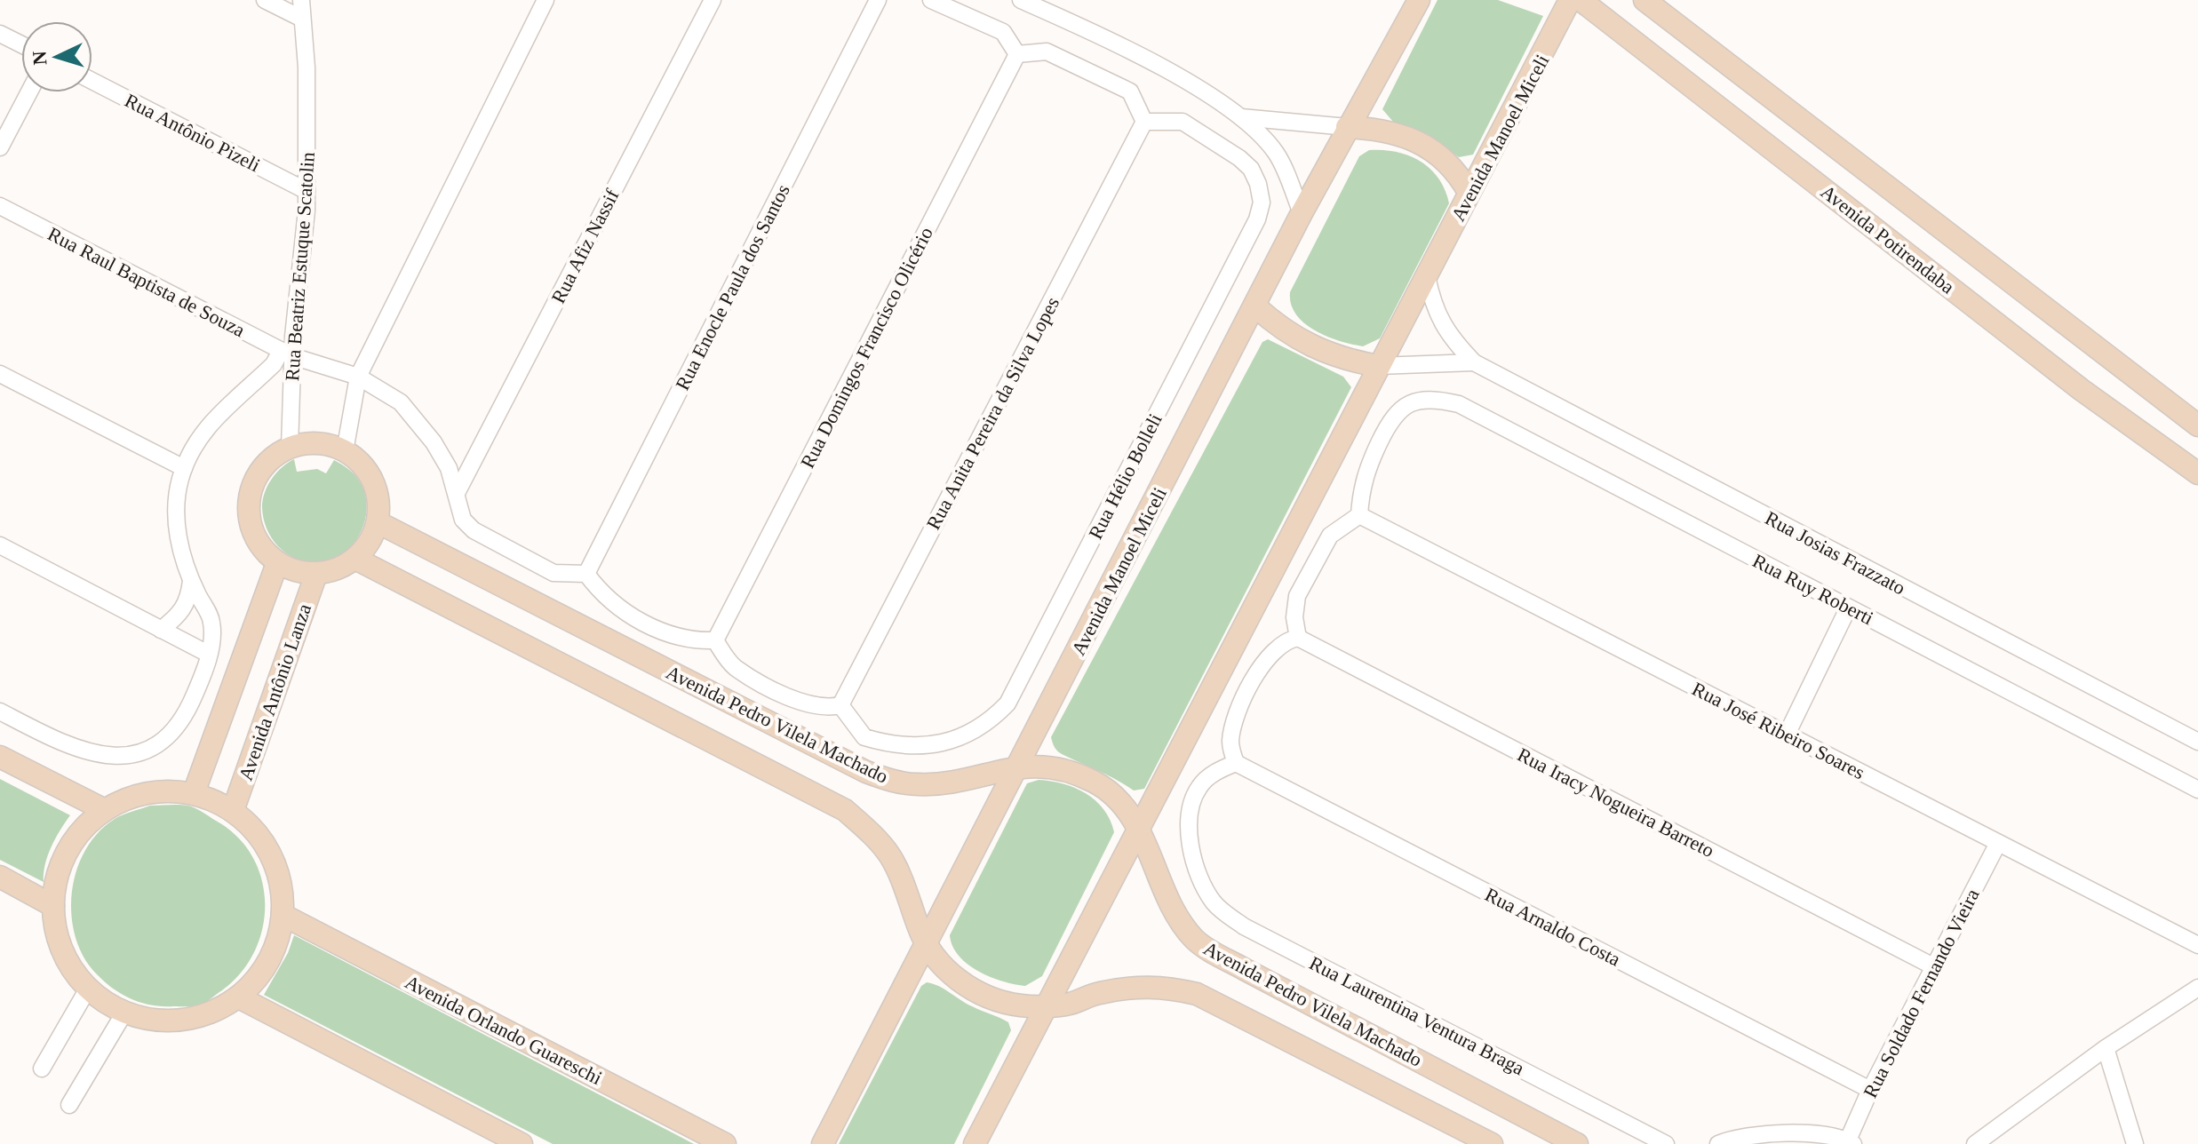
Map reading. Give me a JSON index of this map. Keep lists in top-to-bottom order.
{
  "streets": {
    "street": [
      "Rua Antônio Pizeli",
      "Avenida Manoel Miceli",
      "Avenida Potirendaba",
      "Rua Afiz Nassif",
      "Rua Beatriz Estuque Scatolin",
      "Rua Raul Baptista de Souza",
      "Rua Enocle Paula dos Santos",
      "Rua Domingos Francisco Olicério",
      "Rua Anita Pereira da Silva Lopes",
      "Rua Hélio Bolleli",
      "Rua Josias Frazzato",
      "Rua Ruy Roberti",
      "Avenida Antônio Lanza",
      "Avenida Pedro Vilela Machado",
      "Rua José Ribeiro Soares",
      "Rua Iracy Nogueira Barreto",
      "Rua Arnaldo Costa",
      "Rua Soldado Fernando Vieira",
      "Rua Laurentina Ventura Braga",
      "Avenida Orlando Guareschi"
    ]
  },
  "crossings": [
    ["Rua Antônio Pizeli", "Rua Beatriz Estuque Scatolin"],
    ["Avenida Manoel Miceli", "Rua Josias Frazzato"],
    ["Avenida Manoel Miceli", "Avenida Pedro Vilela Machado"],
    ["Rua Afiz Nassif", "Rua Raul Baptista de Souza"],
    ["Rua Beatriz Estuque Scatolin", "Rua Raul Baptista de Souza"],
    ["Rua Beatriz Estuque Scatolin", "Avenida Antônio Lanza"],
    ["Rua Beatriz Estuque Scatolin", "Avenida Pedro Vilela Machado"],
    ["Rua Raul Baptista de Souza", "Rua Enocle Paula dos Santos"],
    ["Rua Anita Pereira da Silva Lopes", "Rua Hélio Bolleli"],
    ["Rua Ruy Roberti", "Rua José Ribeiro Soares"],
    ["Avenida Antônio Lanza", "Avenida Pedro Vilela Machado"],
    ["Avenida Antônio Lanza", "Avenida Orlando Guareschi"],
    ["Rua José Ribeiro Soares", "Rua Soldado Fernando Vieira"],
    ["Rua Iracy Nogueira Barreto", "Rua Soldado Fernando Vieira"],
    ["Rua Arnaldo Costa", "Rua Soldado Fernando Vieira"],
    ["Rua Arnaldo Costa", "Rua Laurentina Ventura Braga"]
  ],
  "north": "left"
}
